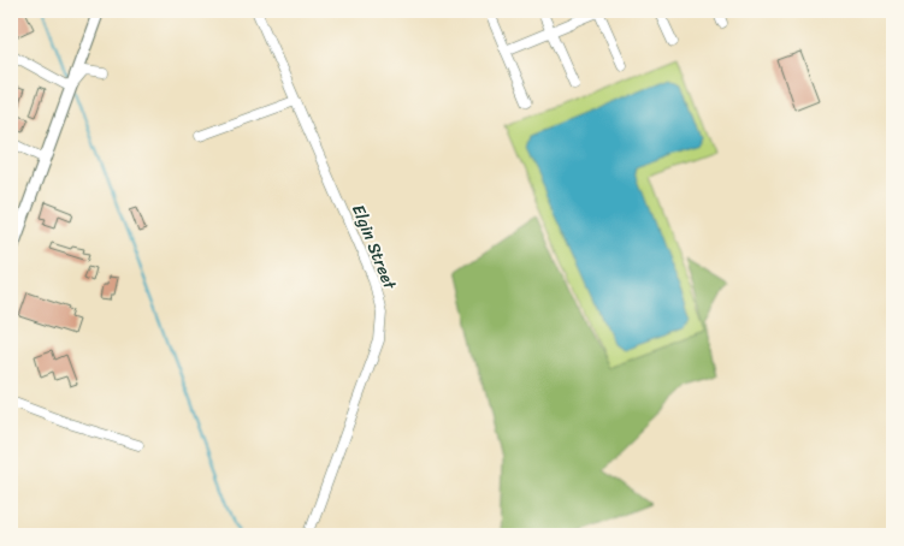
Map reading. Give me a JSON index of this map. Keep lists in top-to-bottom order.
{
  "streets": {
    "street": ["Elgin Street"]
  }
}
